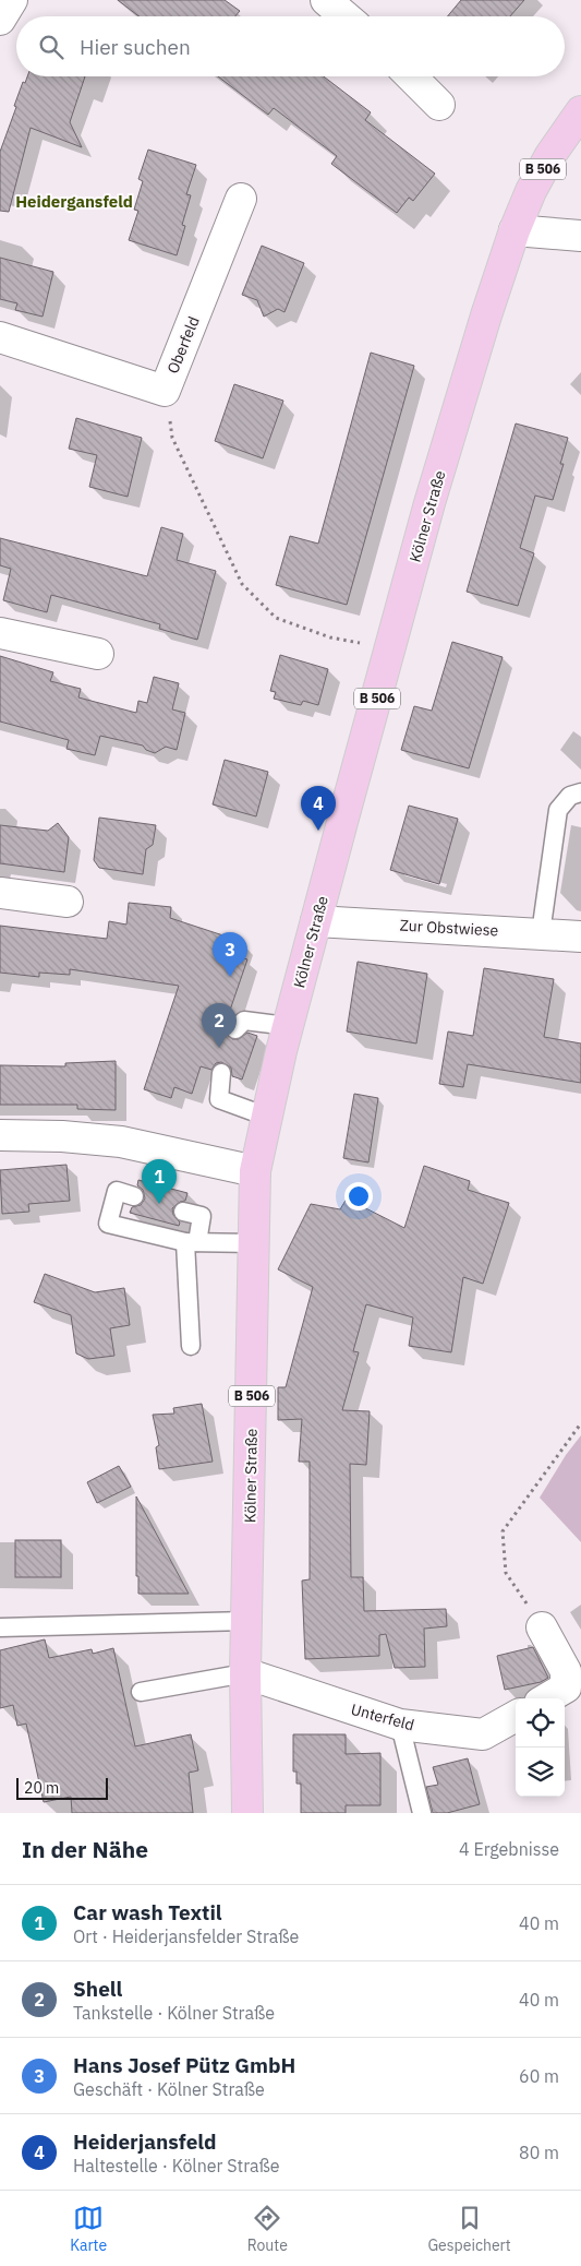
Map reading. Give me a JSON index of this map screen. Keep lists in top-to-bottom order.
{
  "streets": {
    "main road": ["B 506", "Kölner Straße"],
    "street": ["Oberfeld", "Zur Obstwiese", "Unterfeld"]
  },
  "crossings": [
    ["Kölner Straße", "Zur Obstwiese"],
    ["Kölner Straße", "Unterfeld"]
  ],
  "districts": ["Heidergansfeld"],
  "scale_bar": "20 m",
  "page": {
    "search": "Hier suchen",
    "pins": [
      "4",
      "3",
      "2",
      "1"
    ],
    "scale": "20 m",
    "heading": ["In der Nähe", "4 Ergebnisse"],
    "list": [
      {
        "mark": "1",
        "name": "Car wash Textil",
        "note": "Ort · Heiderjansfelder Straße",
        "value": "40 m"
      },
      {
        "mark": "2",
        "name": "Shell",
        "note": "Tankstelle · Kölner Straße",
        "value": "40 m"
      },
      {
        "mark": "3",
        "name": "Hans Josef Pütz GmbH",
        "note": "Geschäft · Kölner Straße",
        "value": "60 m"
      },
      {
        "mark": "4",
        "name": "Heiderjansfeld",
        "note": "Haltestelle · Kölner Straße",
        "value": "80 m"
      }
    ],
    "nav": ["Karte", "Route", "Gespeichert"]
  }
}
